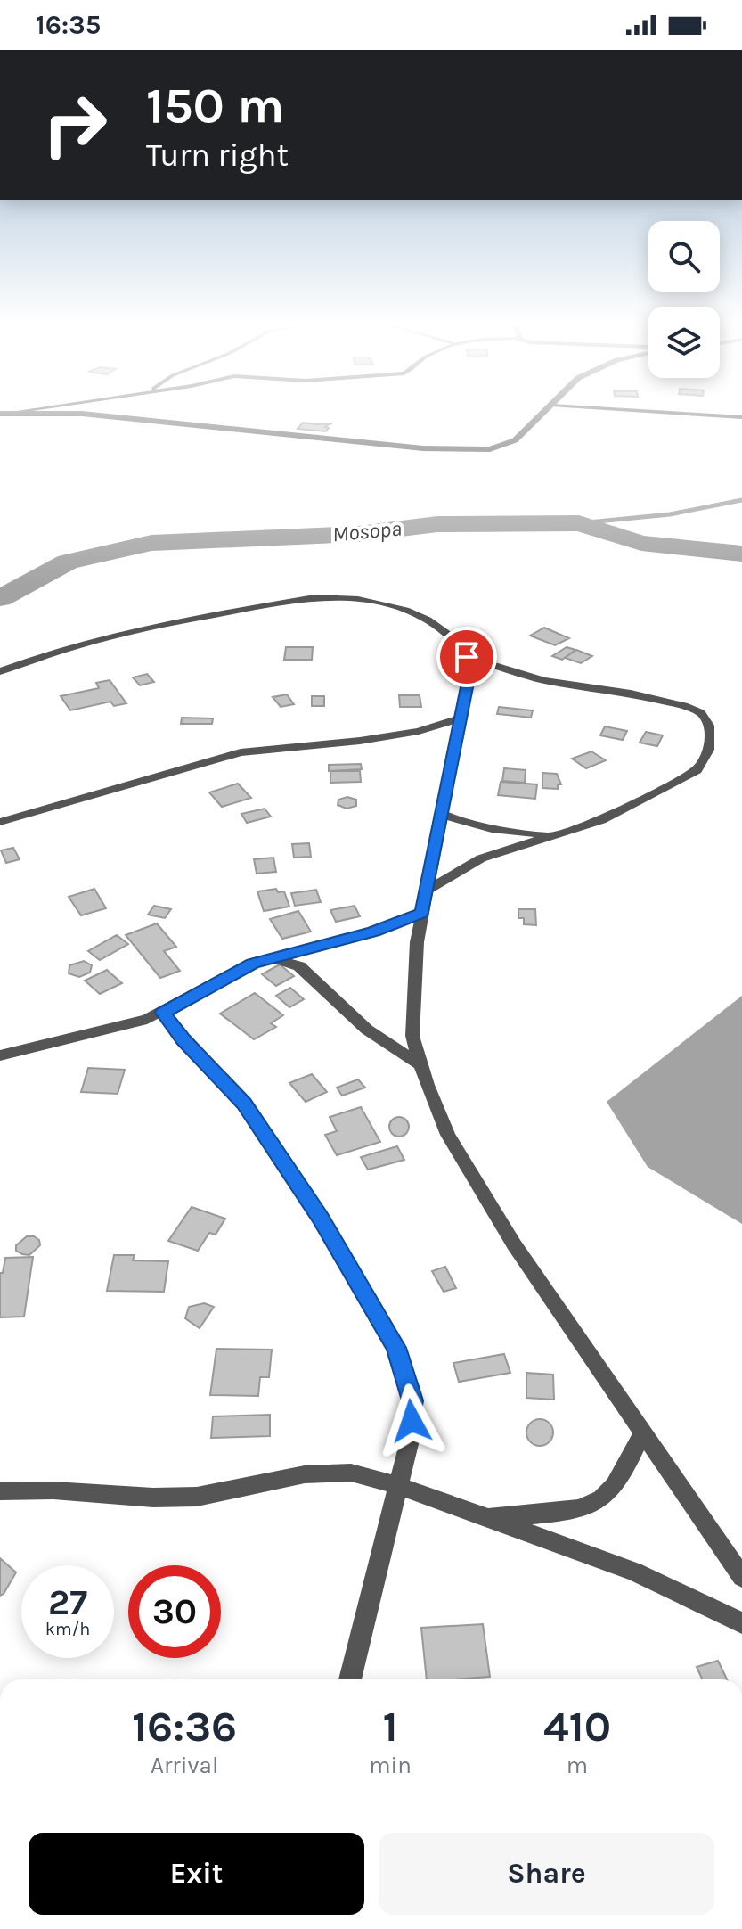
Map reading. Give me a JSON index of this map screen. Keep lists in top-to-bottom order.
{
  "water": ["Mosopa"],
  "page": {
    "status": "16:35",
    "turn": ["150 m", "Turn right"],
    "speed": "27 km/h",
    "limit": "30",
    "eta": [
      "16:36",
      "Arrival",
      "1",
      "min",
      "410",
      "m"
    ],
    "buttons": ["Exit", "Share"]
  }
}
